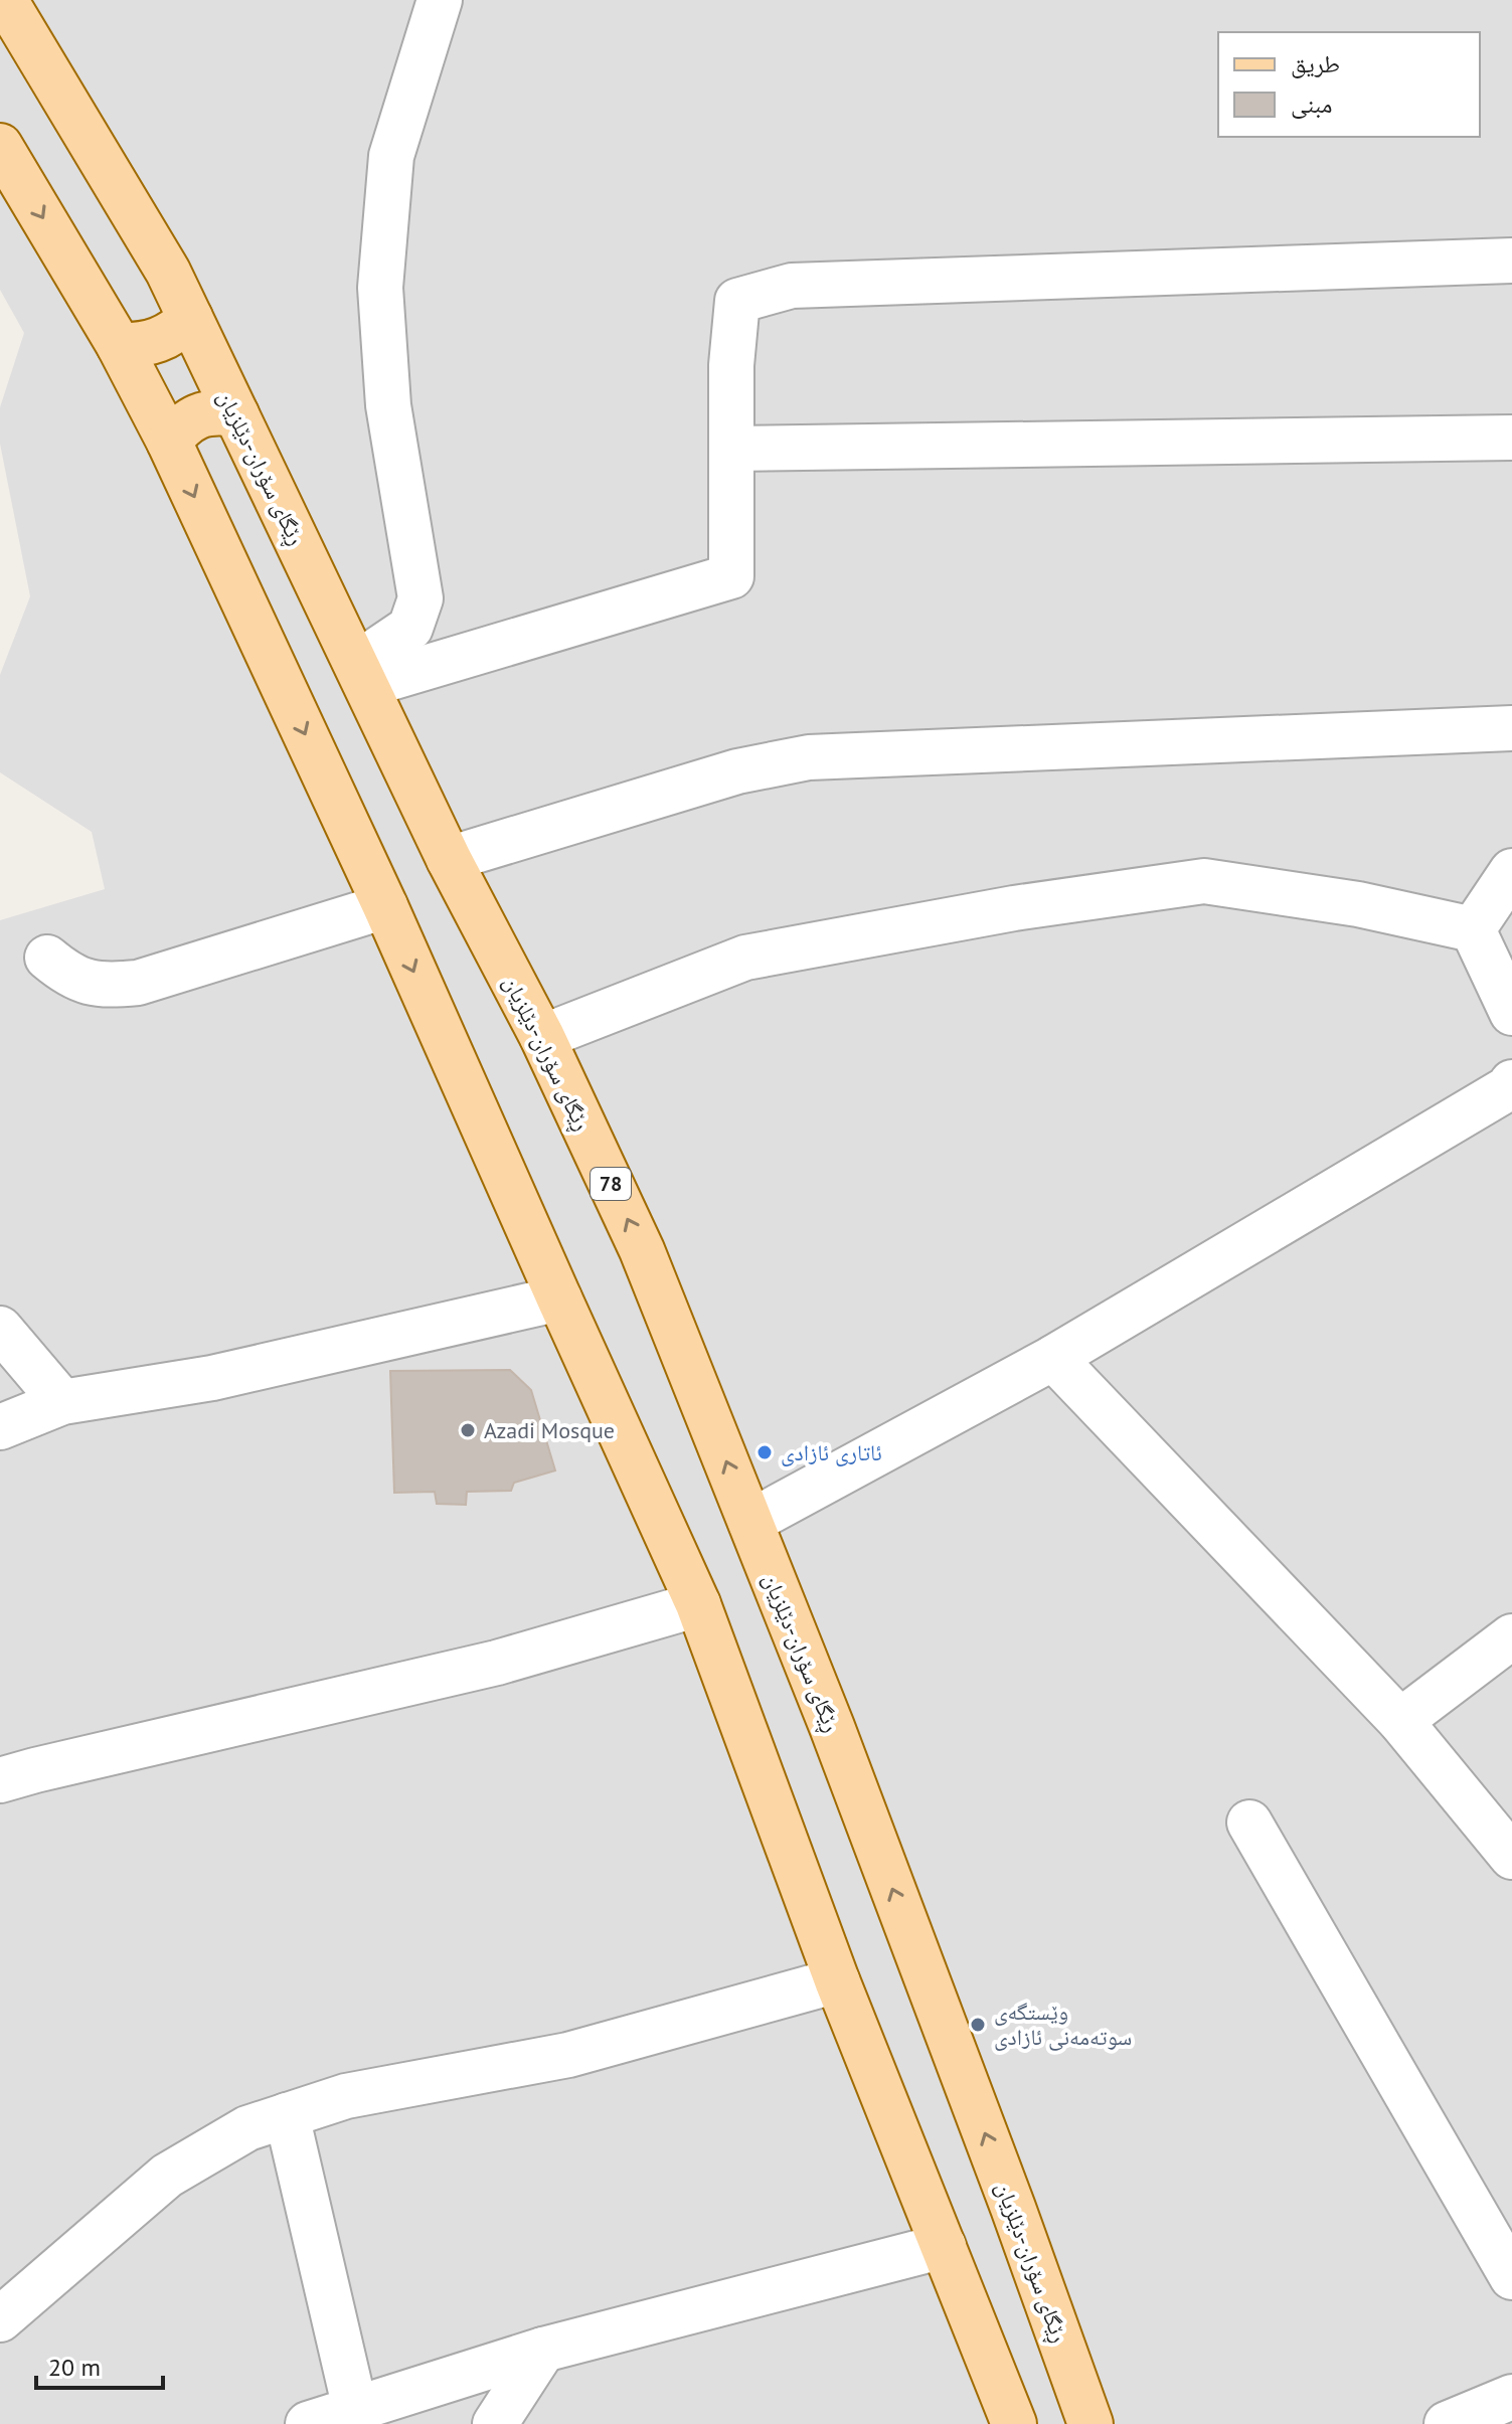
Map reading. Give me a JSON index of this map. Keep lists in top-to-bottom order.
{
  "streets": {
    "main road": ["ڕێگای سۆران-دێلزیان", "78"]
  },
  "places": ["Azadi Mosque", "ئاتاری ئازادی", "وێستگەی سوتەمەنی ئازادی"],
  "legend": ["طريق", "مبنى"],
  "scale_bar": "20 m"
}
